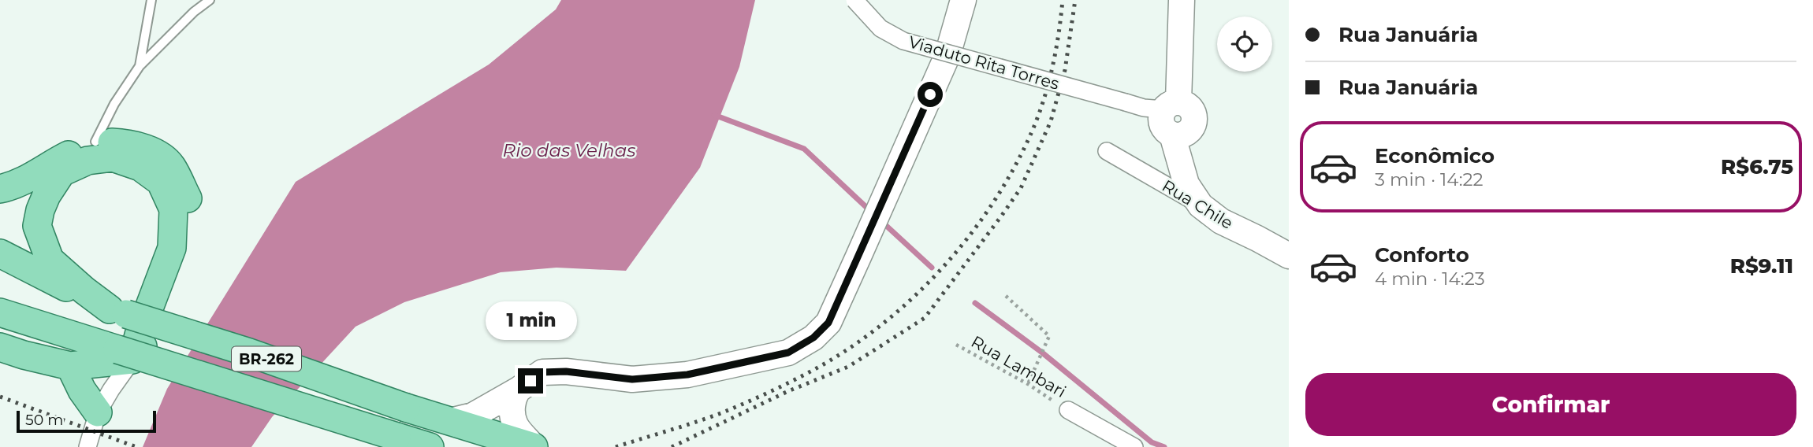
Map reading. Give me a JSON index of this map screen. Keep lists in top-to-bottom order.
{
  "streets": {
    "main road": ["BR-262"],
    "street": ["Viaduto Rita Torres", "Rua Chile"],
    "path": ["Rua Lambari"]
  },
  "water": ["Rio das Velhas"],
  "scale_bar": "50 m",
  "page": {
    "banner": ["Rua Januária", "Rua Januária"],
    "list": [
      {
        "name": "Econômico",
        "note": "3 min · 14:22",
        "value": "R$6.75"
      },
      {
        "name": "Conforto",
        "note": "4 min · 14:23",
        "value": "R$9.11"
      }
    ],
    "bubble": "1 min",
    "buttons": "Confirmar",
    "scale": "50 m"
  }
}
